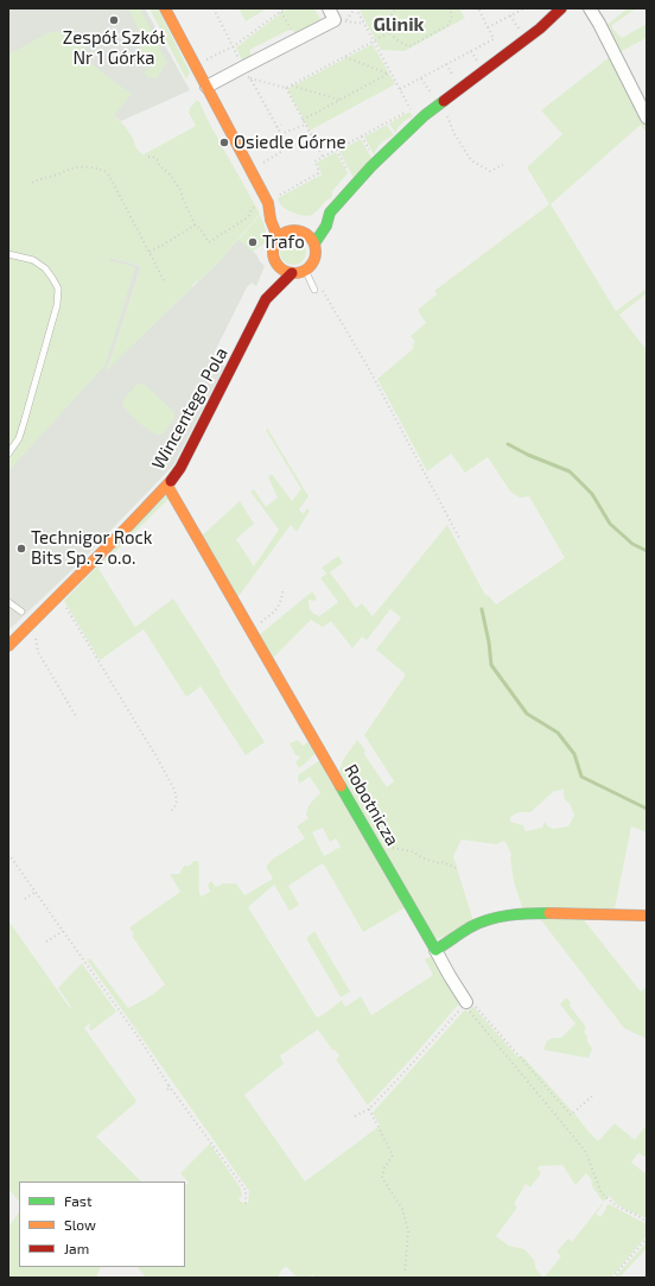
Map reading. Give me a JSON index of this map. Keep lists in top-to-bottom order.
{
  "streets": {
    "street": ["Wincentego Pola", "Robotnicza"]
  },
  "crossings": [
    ["Wincentego Pola", "Robotnicza"]
  ],
  "districts": ["Glinik"],
  "places": [
    "Zespół Szkół Nr 1 Górka",
    "Osiedle Górne",
    "Trafo",
    "Technigor Rock Bits Sp. z o.o."
  ],
  "legend": ["Fast", "Slow", "Jam"]
}
